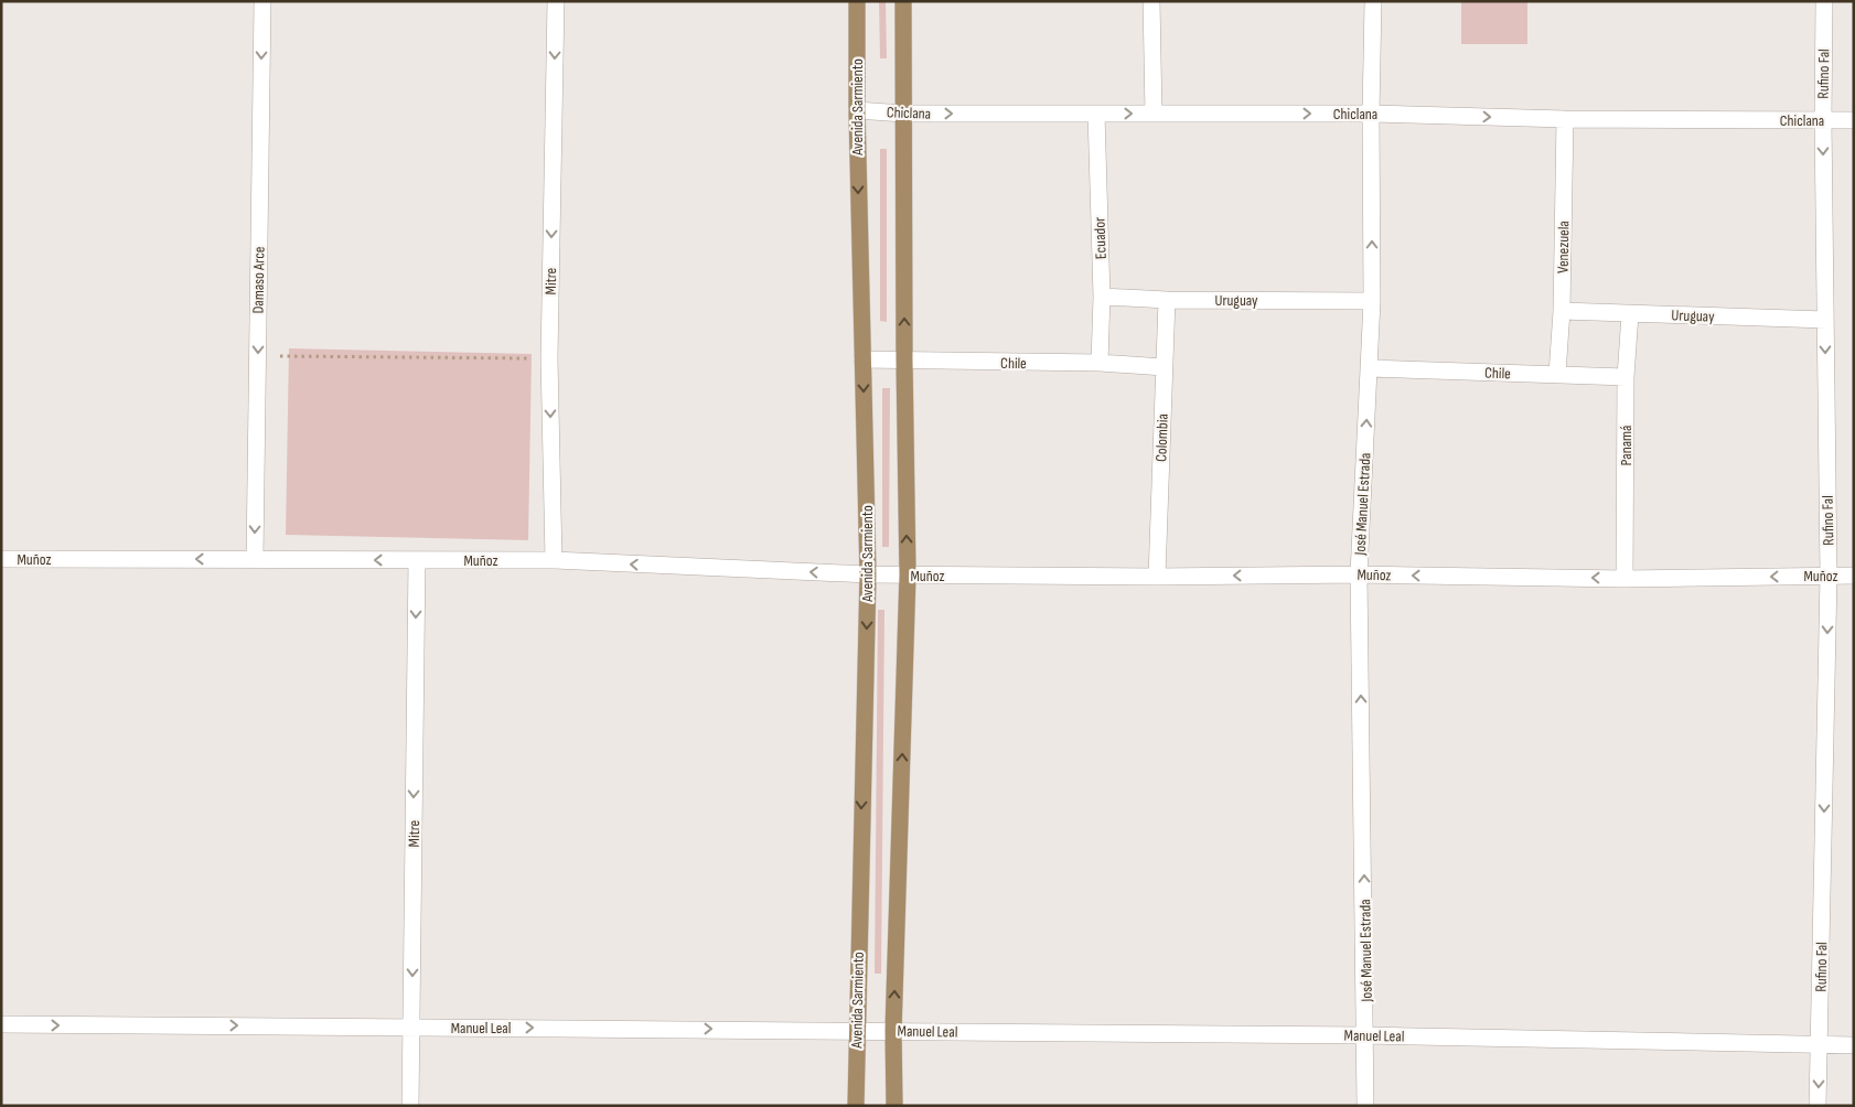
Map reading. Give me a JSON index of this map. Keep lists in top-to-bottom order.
{
  "streets": {
    "main road": ["Avenida Sarmiento"],
    "street": [
      "Rufino Fal",
      "Chiclana",
      "Ecuador",
      "Venezuela",
      "Damaso Arce",
      "Mitre",
      "Uruguay",
      "Chile",
      "Colombia",
      "Panamá",
      "José Manuel Estrada",
      "Muñoz",
      "Manuel Leal"
    ]
  },
  "crossings": [
    ["Rufino Fal", "Chiclana"],
    ["Rufino Fal", "Uruguay"],
    ["Rufino Fal", "Muñoz"],
    ["Rufino Fal", "Manuel Leal"],
    ["Avenida Sarmiento", "Chiclana"],
    ["Avenida Sarmiento", "Chile"],
    ["Avenida Sarmiento", "Muñoz"],
    ["Avenida Sarmiento", "Manuel Leal"],
    ["Chiclana", "Ecuador"],
    ["Chiclana", "Venezuela"],
    ["Chiclana", "José Manuel Estrada"],
    ["Ecuador", "Uruguay"],
    ["Ecuador", "Chile"],
    ["Venezuela", "Uruguay"],
    ["Venezuela", "Chile"],
    ["Damaso Arce", "Muñoz"],
    ["Mitre", "Muñoz"],
    ["Mitre", "Manuel Leal"],
    ["Uruguay", "Colombia"],
    ["Uruguay", "Panamá"],
    ["Uruguay", "José Manuel Estrada"],
    ["Chile", "Colombia"],
    ["Chile", "Panamá"],
    ["Chile", "José Manuel Estrada"],
    ["Colombia", "Muñoz"],
    ["Panamá", "Muñoz"],
    ["José Manuel Estrada", "Muñoz"],
    ["José Manuel Estrada", "Manuel Leal"]
  ],
  "one_way": [
    "Rufino Fal",
    "Chiclana",
    "Damaso Arce",
    "Mitre",
    "José Manuel Estrada",
    "Muñoz",
    "Manuel Leal"
  ]
}
